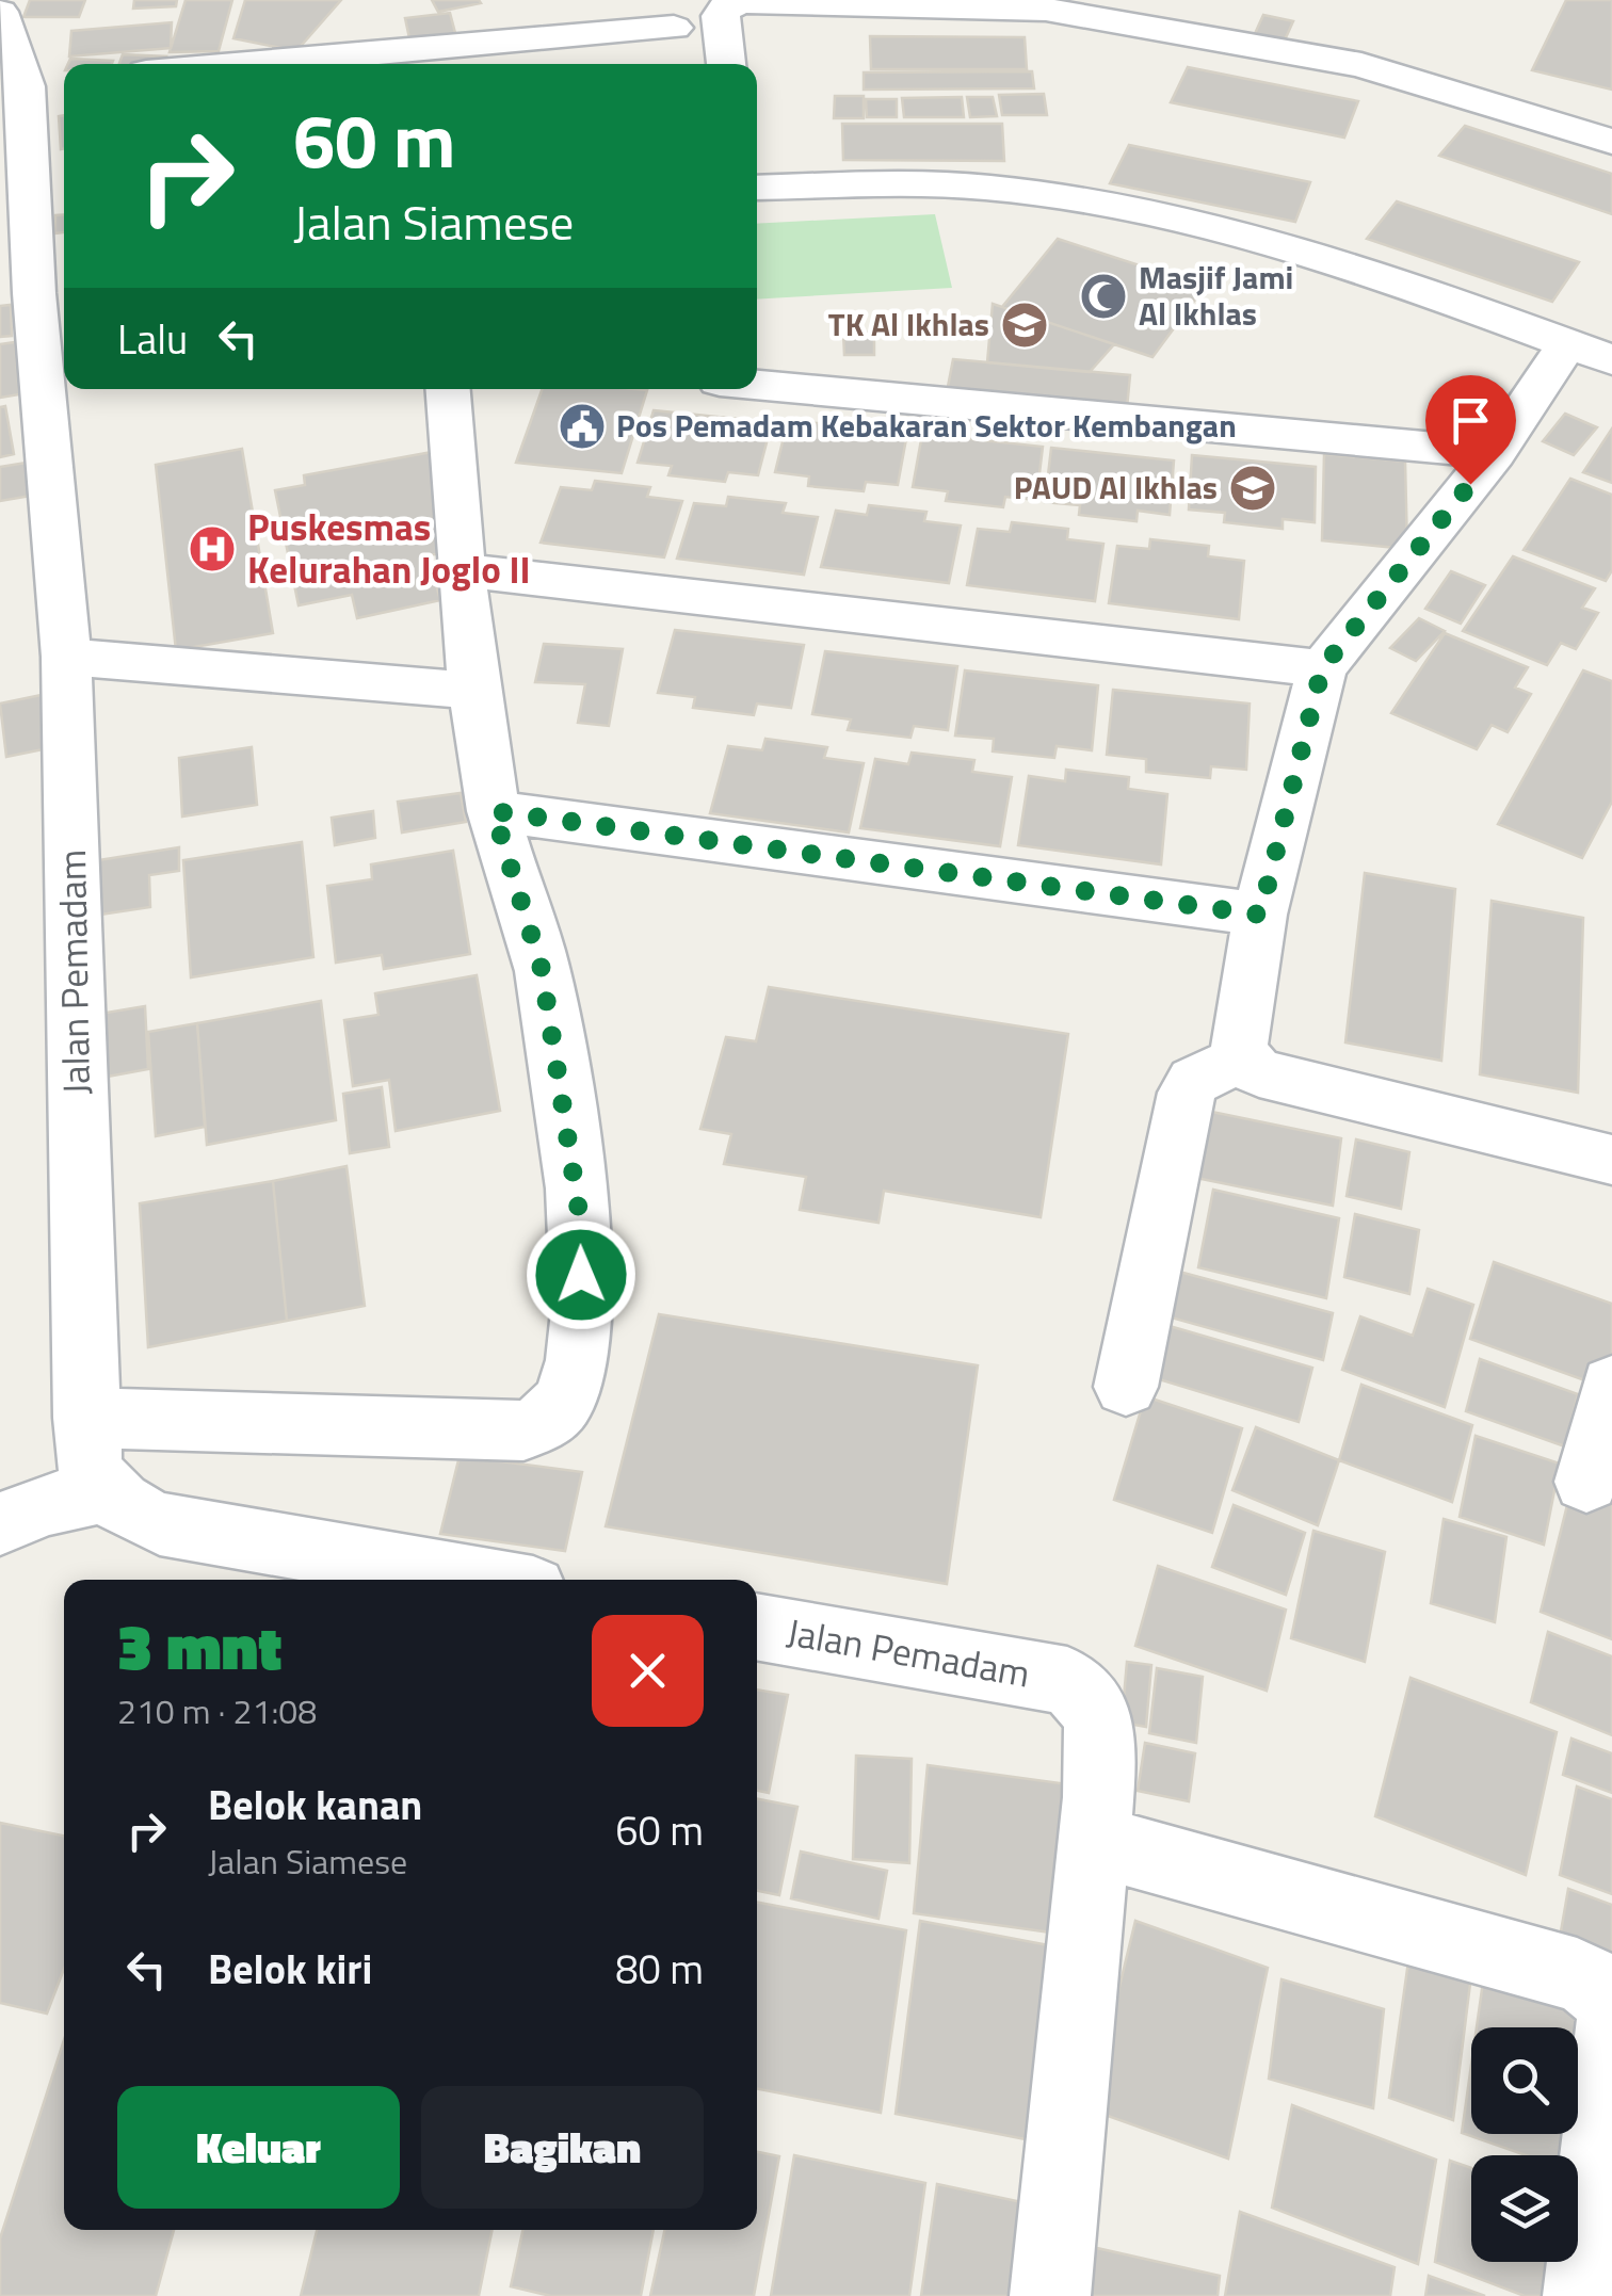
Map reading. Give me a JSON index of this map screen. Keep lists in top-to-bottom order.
{
  "streets": {
    "street": ["Jalan Pemadam"]
  },
  "places": {
    "mosque": ["Masjif Jami Al Ikhlas"],
    "school or university": ["TK Al Ikhlas", "PAUD Al Ikhlas"],
    "public building": ["Pos Pemadam Kebakaran Sektor Kembangan"],
    "hospital": ["Puskesmas Kelurahan Joglo II"]
  },
  "page": {
    "turn": ["60 m", "Jalan Siamese"],
    "then": "Lalu",
    "heading": ["3 mnt", "210 m · 21:08"],
    "list": [
      {
        "name": "Belok kanan",
        "note": "Jalan Siamese",
        "value": "60 m"
      },
      {
        "name": "Belok kiri",
        "value": "80 m"
      }
    ],
    "buttons": ["Keluar", "Bagikan"]
  }
}
